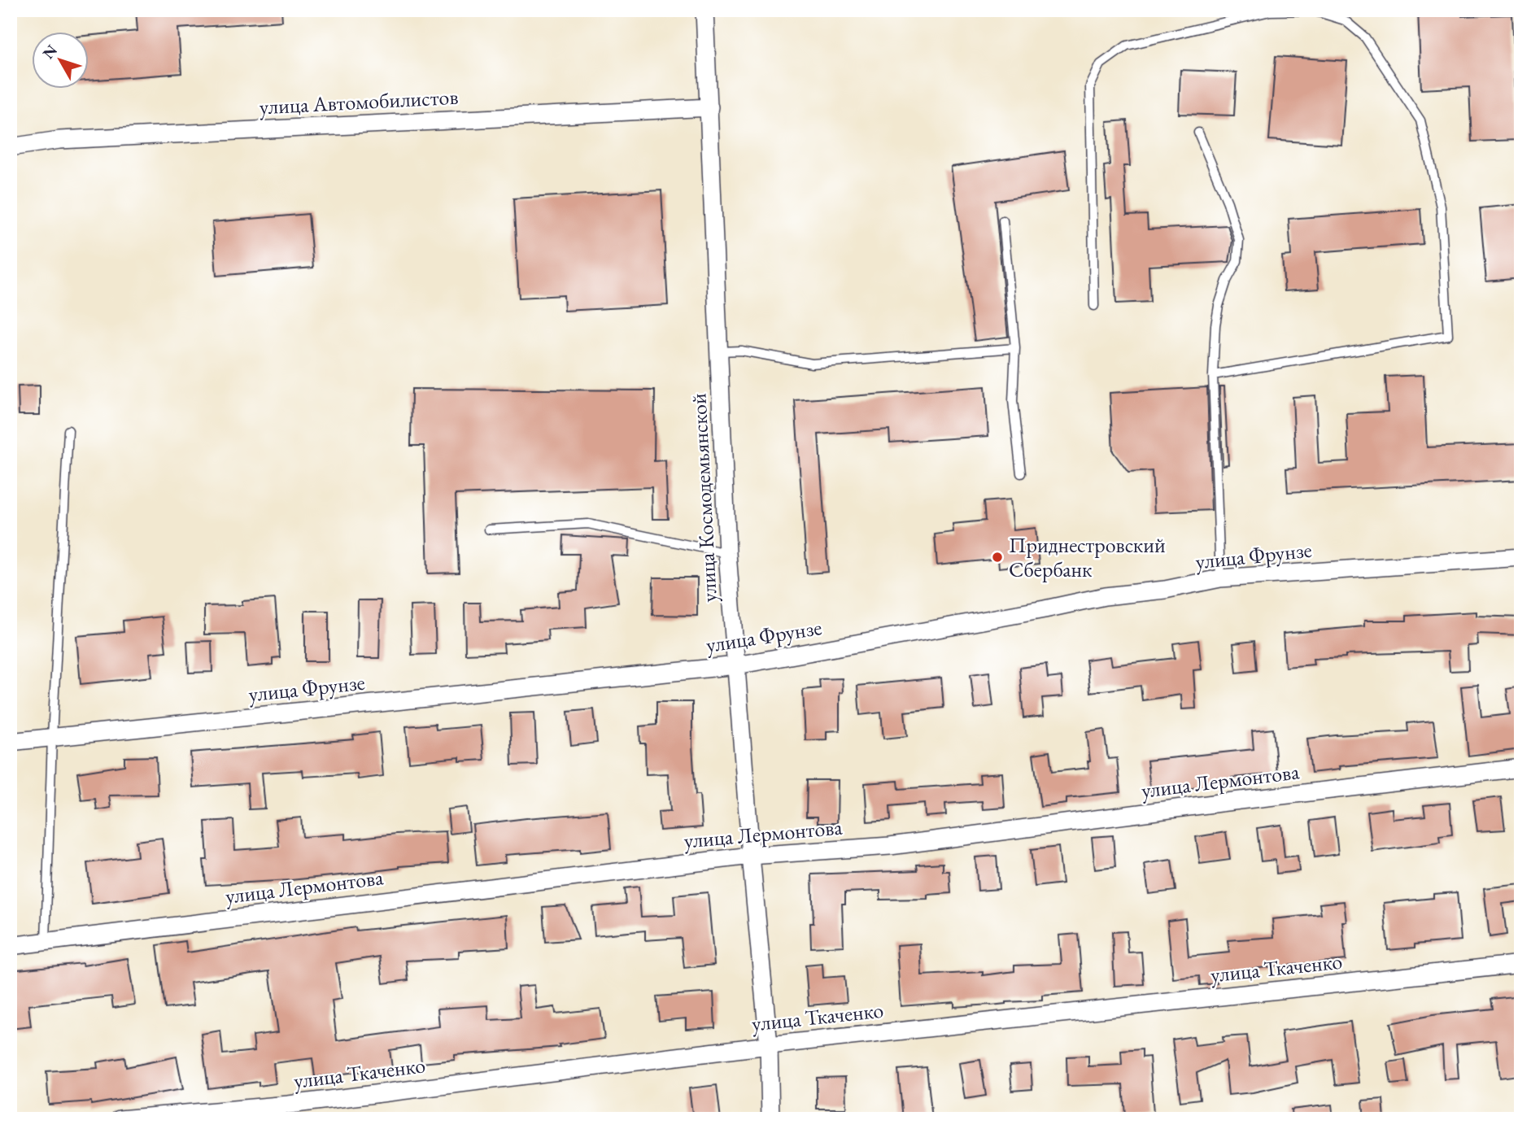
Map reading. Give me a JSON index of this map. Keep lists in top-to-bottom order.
{
  "streets": {
    "street": [
      "улица Автомобилистов",
      "улица Космодемьянской",
      "улица Фрунзе",
      "улица Лермонтова",
      "улица Ткаченко"
    ]
  },
  "crossings": [
    ["улица Автомобилистов", "улица Космодемьянской"],
    ["улица Космодемьянской", "улица Фрунзе"],
    ["улица Космодемьянской", "улица Лермонтова"],
    ["улица Космодемьянской", "улица Ткаченко"]
  ],
  "places": ["Приднестровский Сбербанк"],
  "north": "top left"
}
